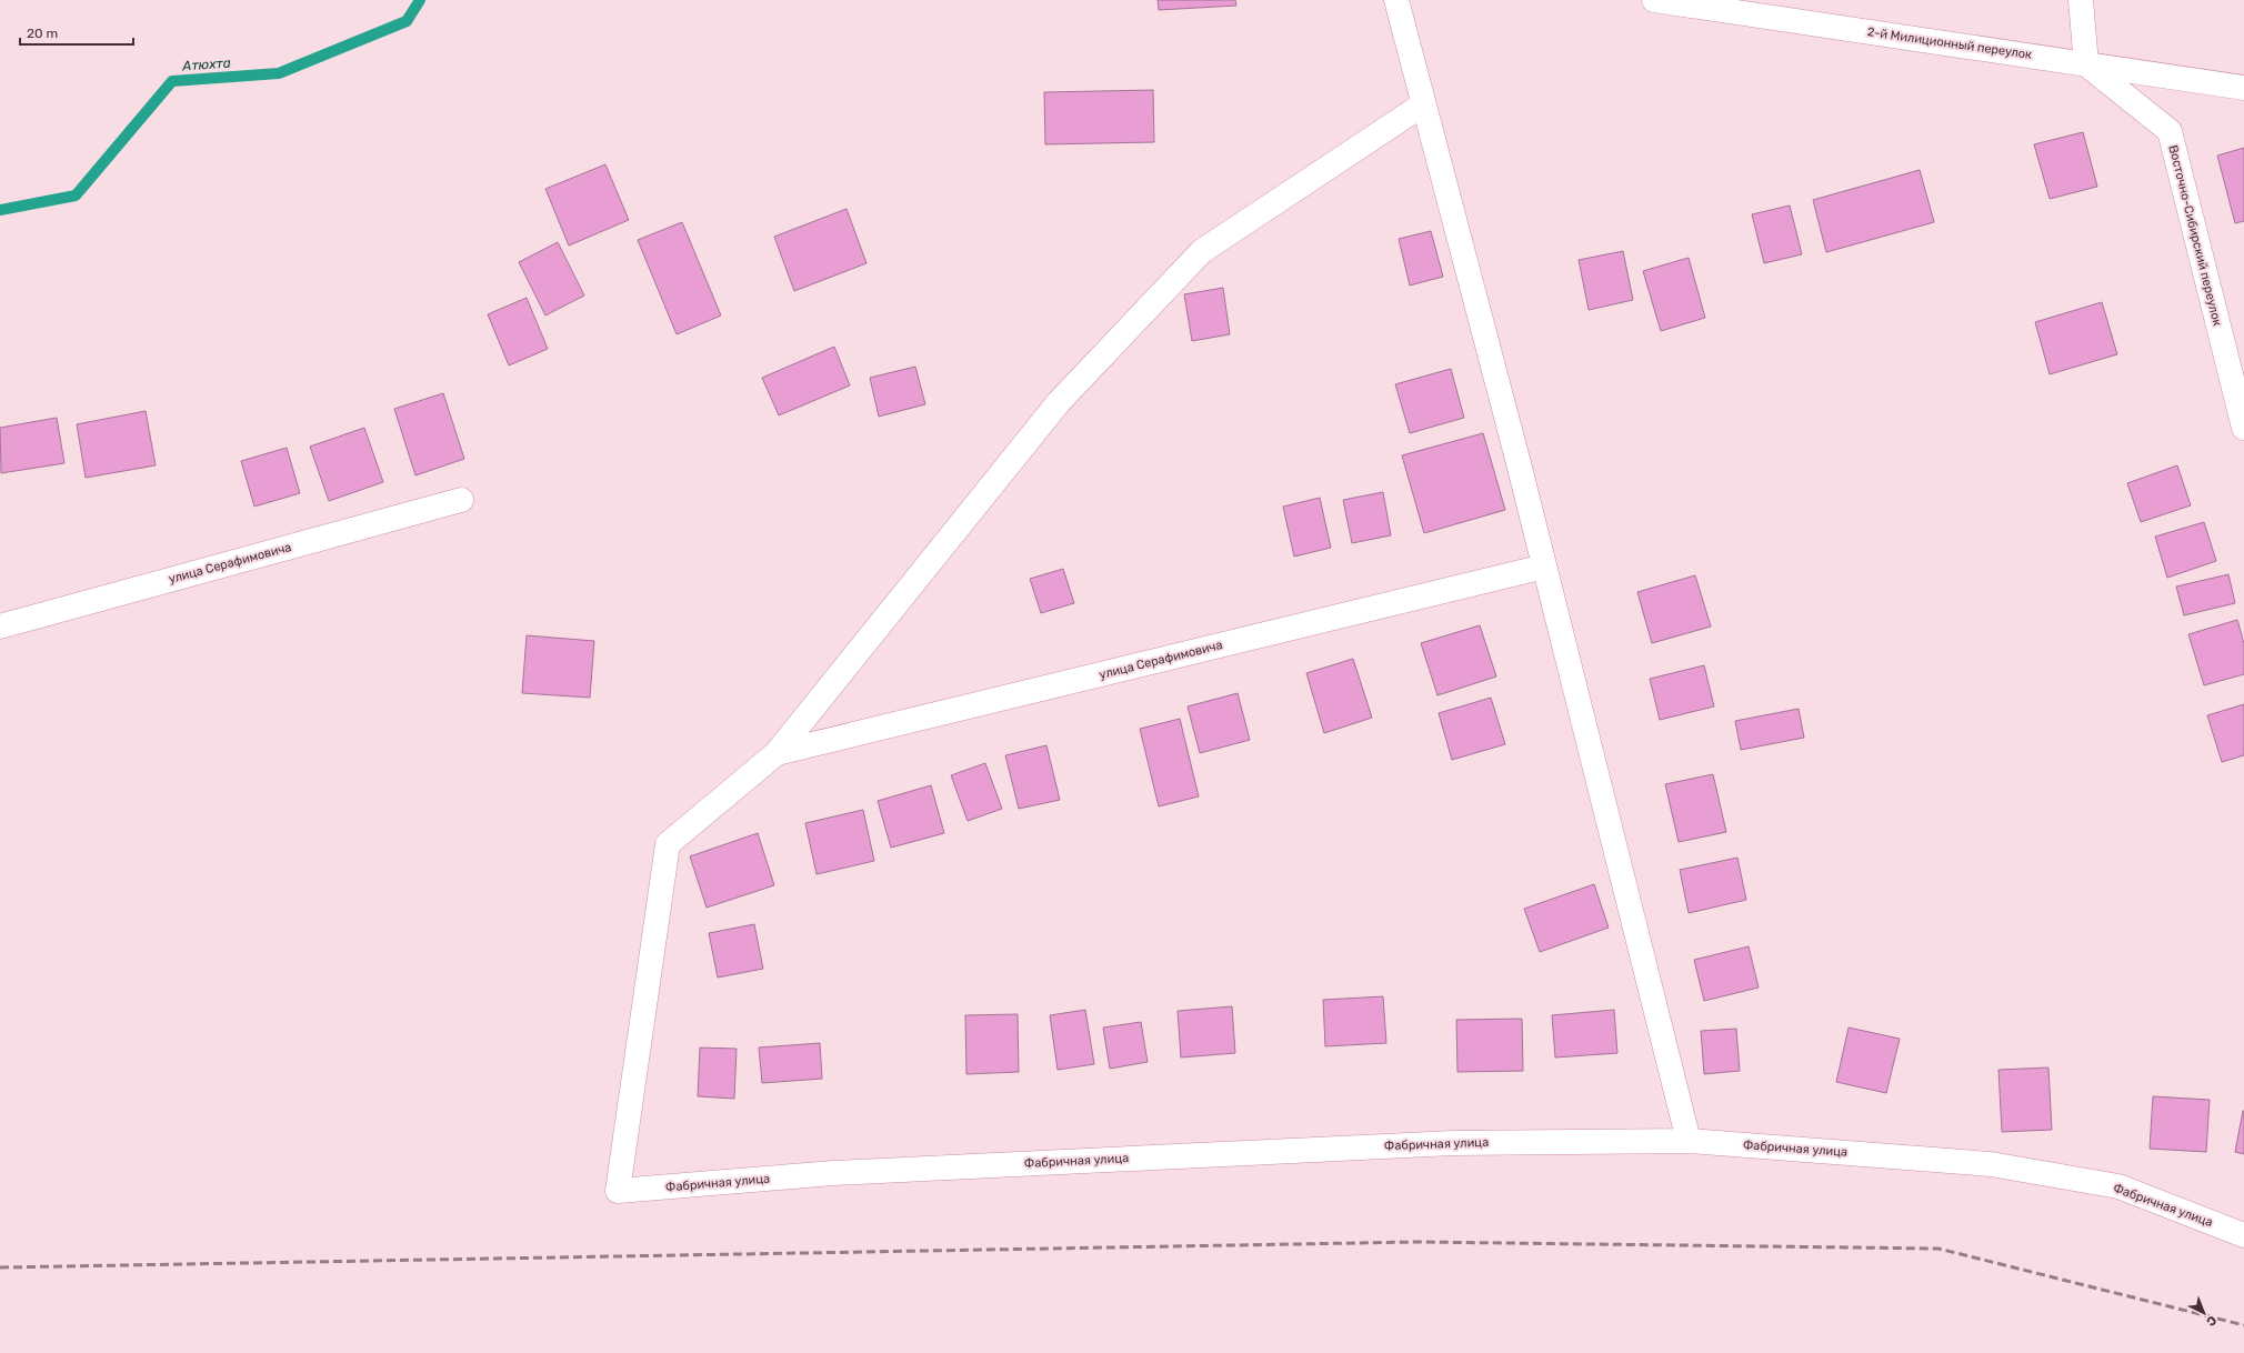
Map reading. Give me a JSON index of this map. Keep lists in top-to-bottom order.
{
  "streets": {
    "street": [
      "2-й Милиционный переулок",
      "Восточно-Сибирский переулок",
      "улица Серафимовича",
      "Фабричная улица"
    ]
  },
  "crossings": [
    ["2-й Милиционный переулок", "Восточно-Сибирский переулок"],
    ["улица Серафимовича", "Фабричная улица"]
  ],
  "water": ["Атюхта"],
  "scale_bar": "20 m",
  "north": "bottom right"
}
